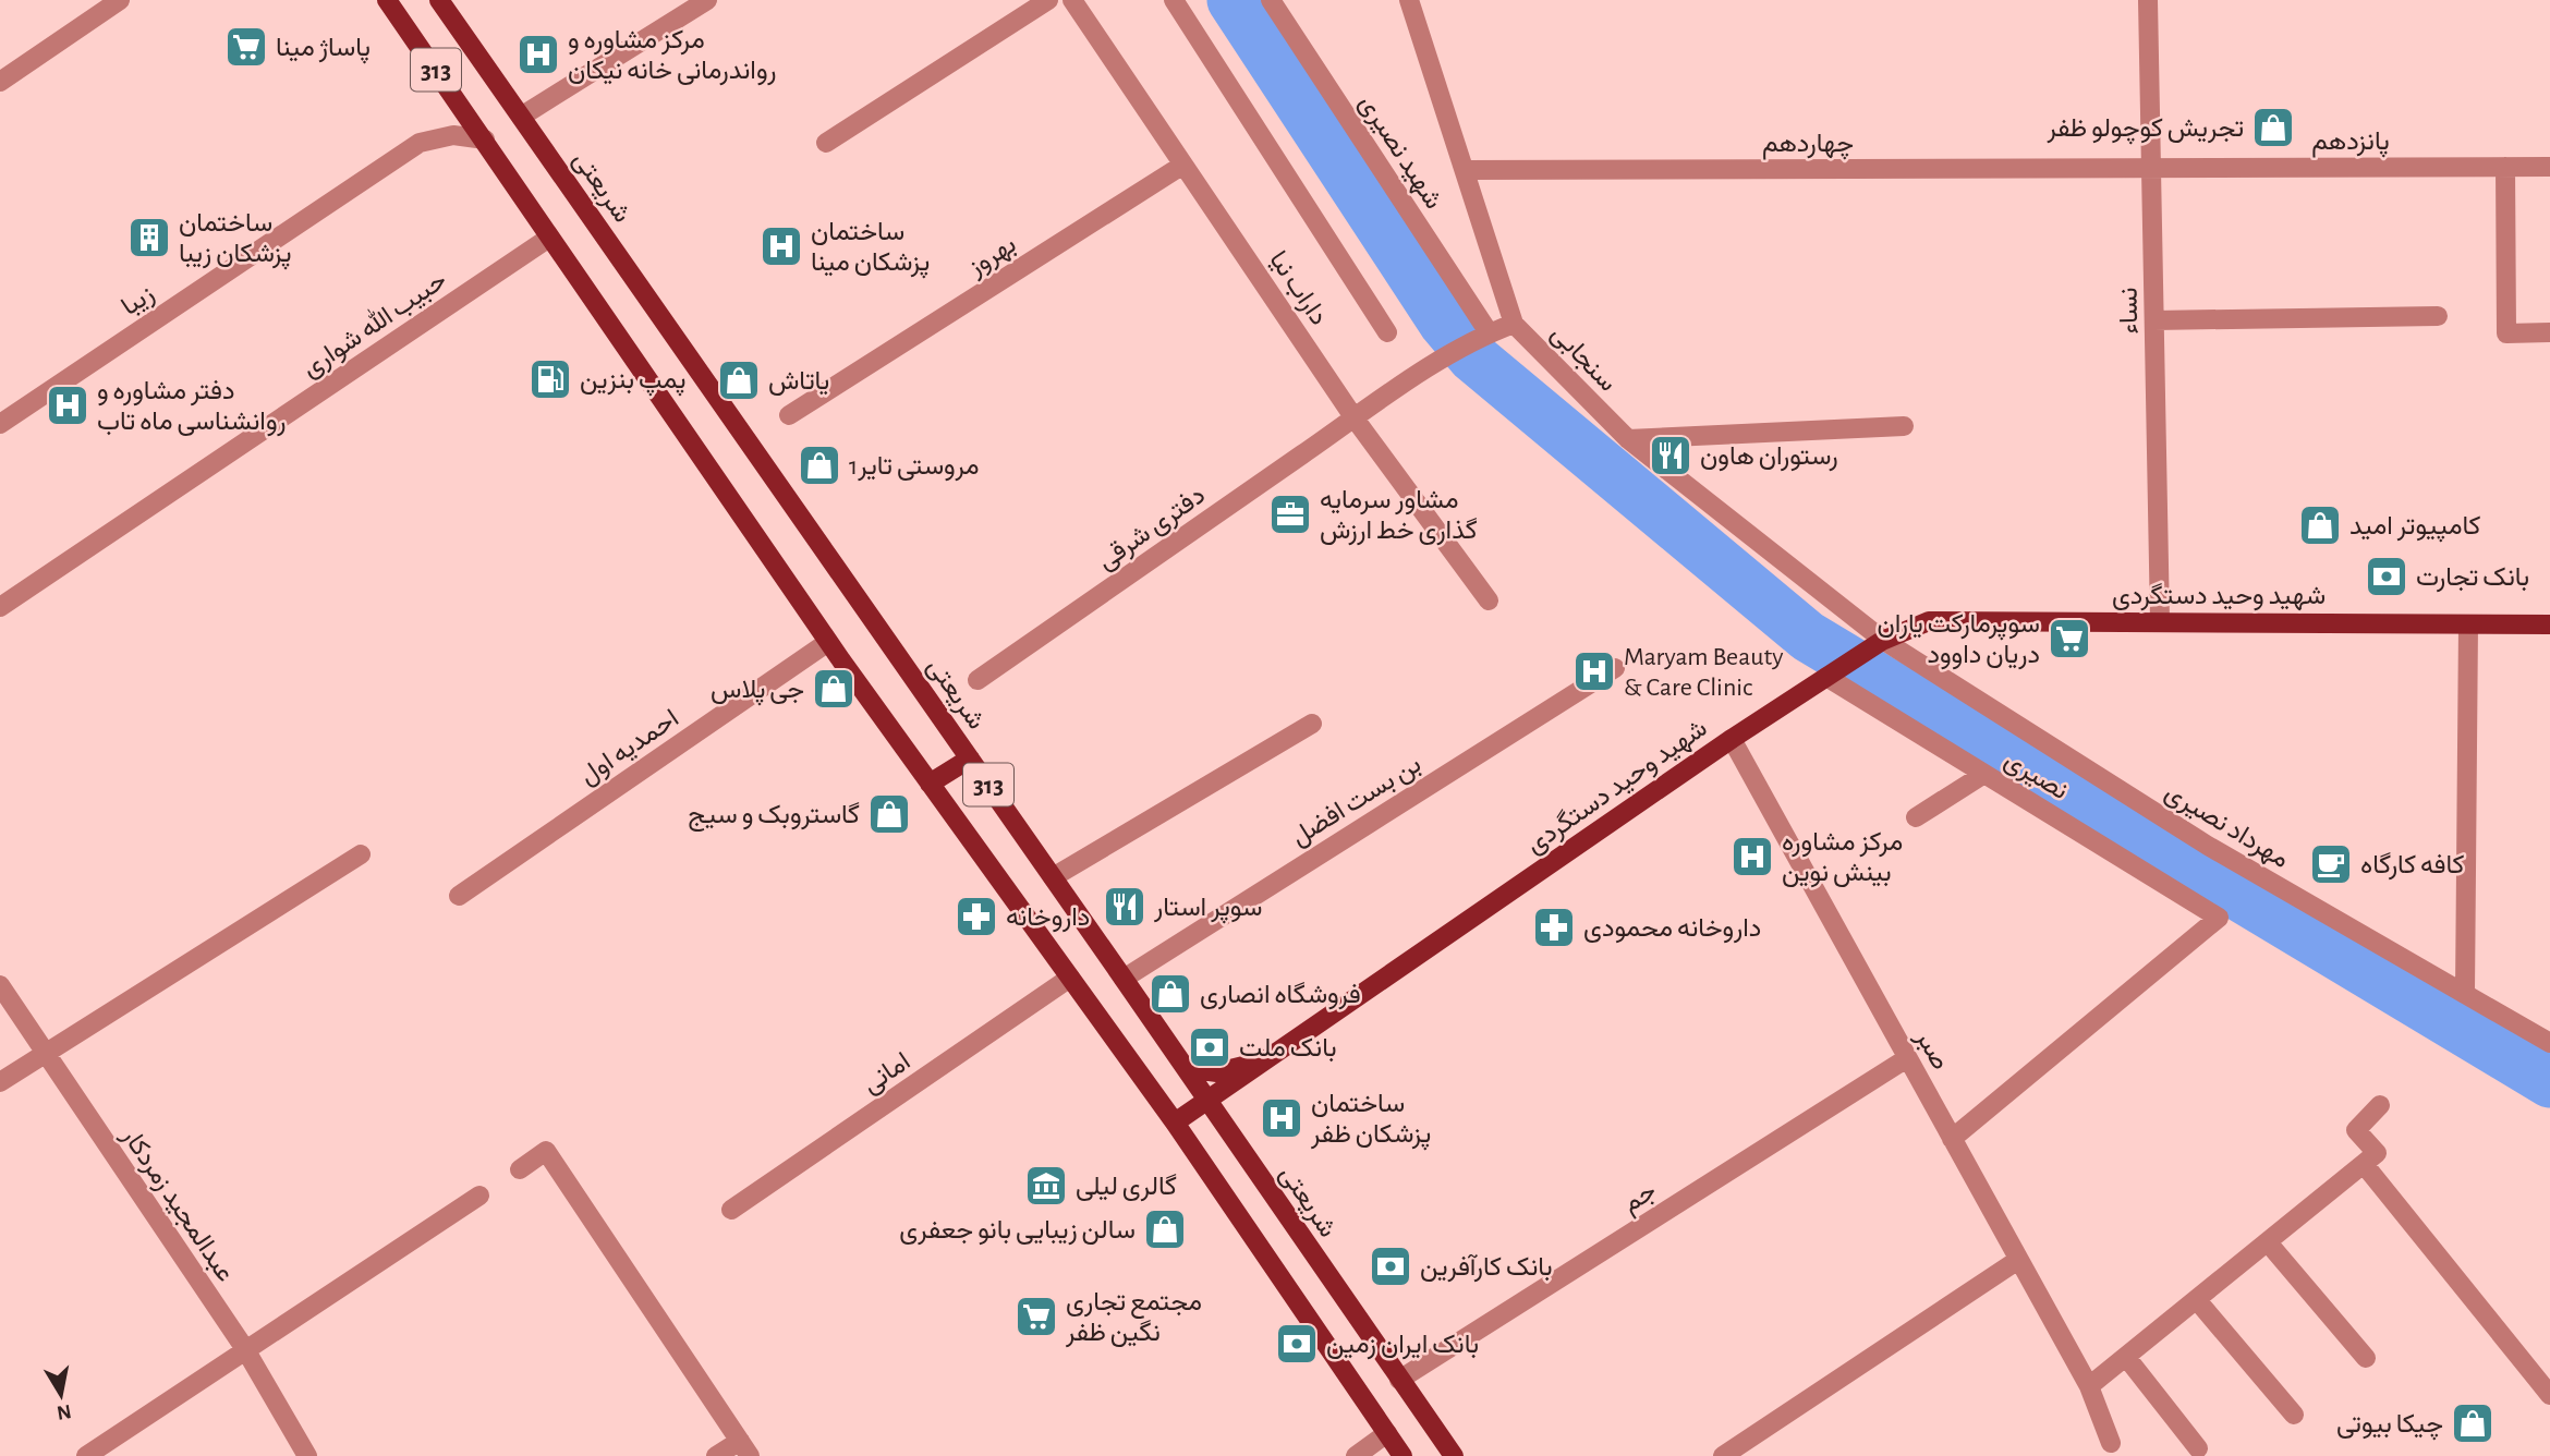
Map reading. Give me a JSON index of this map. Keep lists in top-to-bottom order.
{
  "streets": {
    "main road": ["313", "شریعتی", "شهید وحید دستگردی"],
    "street": [
      "پانزدهم",
      "چهاردهم",
      "شهید نصیری",
      "بهروز",
      "داراب نیا",
      "زیبا",
      "نساء",
      "حبیب الله شواری",
      "سنجابی",
      "دفتری شرقی",
      "احمدیه اول",
      "نصیری",
      "بن بست افضل",
      "مهرداد نصیری",
      "صبر",
      "امانی",
      "جم",
      "عبدالمجید زمردکار"
    ]
  },
  "crossings": [
    ["313", "زیبا"],
    ["313", "حبیب الله شواری"],
    ["313", "شهید وحید دستگردی"],
    ["313", "احمدیه اول"],
    ["313", "امانی"],
    ["پانزدهم", "چهاردهم"],
    ["پانزدهم", "نساء"],
    ["چهاردهم", "نساء"],
    ["چهاردهم", "سنجابی"],
    ["شهید نصیری", "دفتری شرقی"],
    ["شریعتی", "شهید وحید دستگردی"],
    ["شریعتی", "بن بست افضل"],
    ["شریعتی", "جم"],
    ["بهروز", "داراب نیا"],
    ["داراب نیا", "دفتری شرقی"],
    ["نساء", "شهید وحید دستگردی"],
    ["سنجابی", "دفتری شرقی"],
    ["سنجابی", "شهید وحید دستگردی"],
    ["سنجابی", "مهرداد نصیری"],
    ["شهید وحید دستگردی", "نصیری"],
    ["شهید وحید دستگردی", "مهرداد نصیری"],
    ["شهید وحید دستگردی", "صبر"],
    ["نصیری", "صبر"],
    ["صبر", "جم"]
  ],
  "places": {
    "supermarket": ["پاساژ مینا", "سوپرمارکت یاران دریان داوود", "مجتمع تجاری نگین ظفر"],
    "hospital": [
      "مرکز مشاوره و رواندرمانی خانه نیکان",
      "ساختمان پزشكان مينا",
      "دفتر مشاوره و روانشناسی ماه تاب",
      "Maryam Beauty & Care Clinic",
      "مرکز مشاوره بینش نوین",
      "ساختمان پزشکان ظفر"
    ],
    "shop": [
      "تجریش کوچولو ظفر",
      "یاتاش",
      "مروستی تایر1",
      "کامپیوتر امید",
      "جی پلاس",
      "گاستروبک و سیج",
      "فروشگاه انصاری",
      "سالن زیبایی بانو جعفری",
      "چیکا بیوتی"
    ],
    "building": ["ساختمان پزشکان زیبا"],
    "fuel station": ["پمپ بنزین"],
    "restaurant": ["رستوران هاون", "سوپر استار"],
    "office": ["مشاور سرمایه‌ گذاری خط ارزش"],
    "bank": [
      "بانک تجارت",
      "بانک ملت",
      "بانک کارآفرین",
      "بانک ایران زمین"
    ],
    "cafe": ["کافه کارگاه"],
    "pharmacy": ["داروخانه", "داروخانه محمودی"],
    "museum": ["گالری لیلی"]
  },
  "north": "bottom"
}
